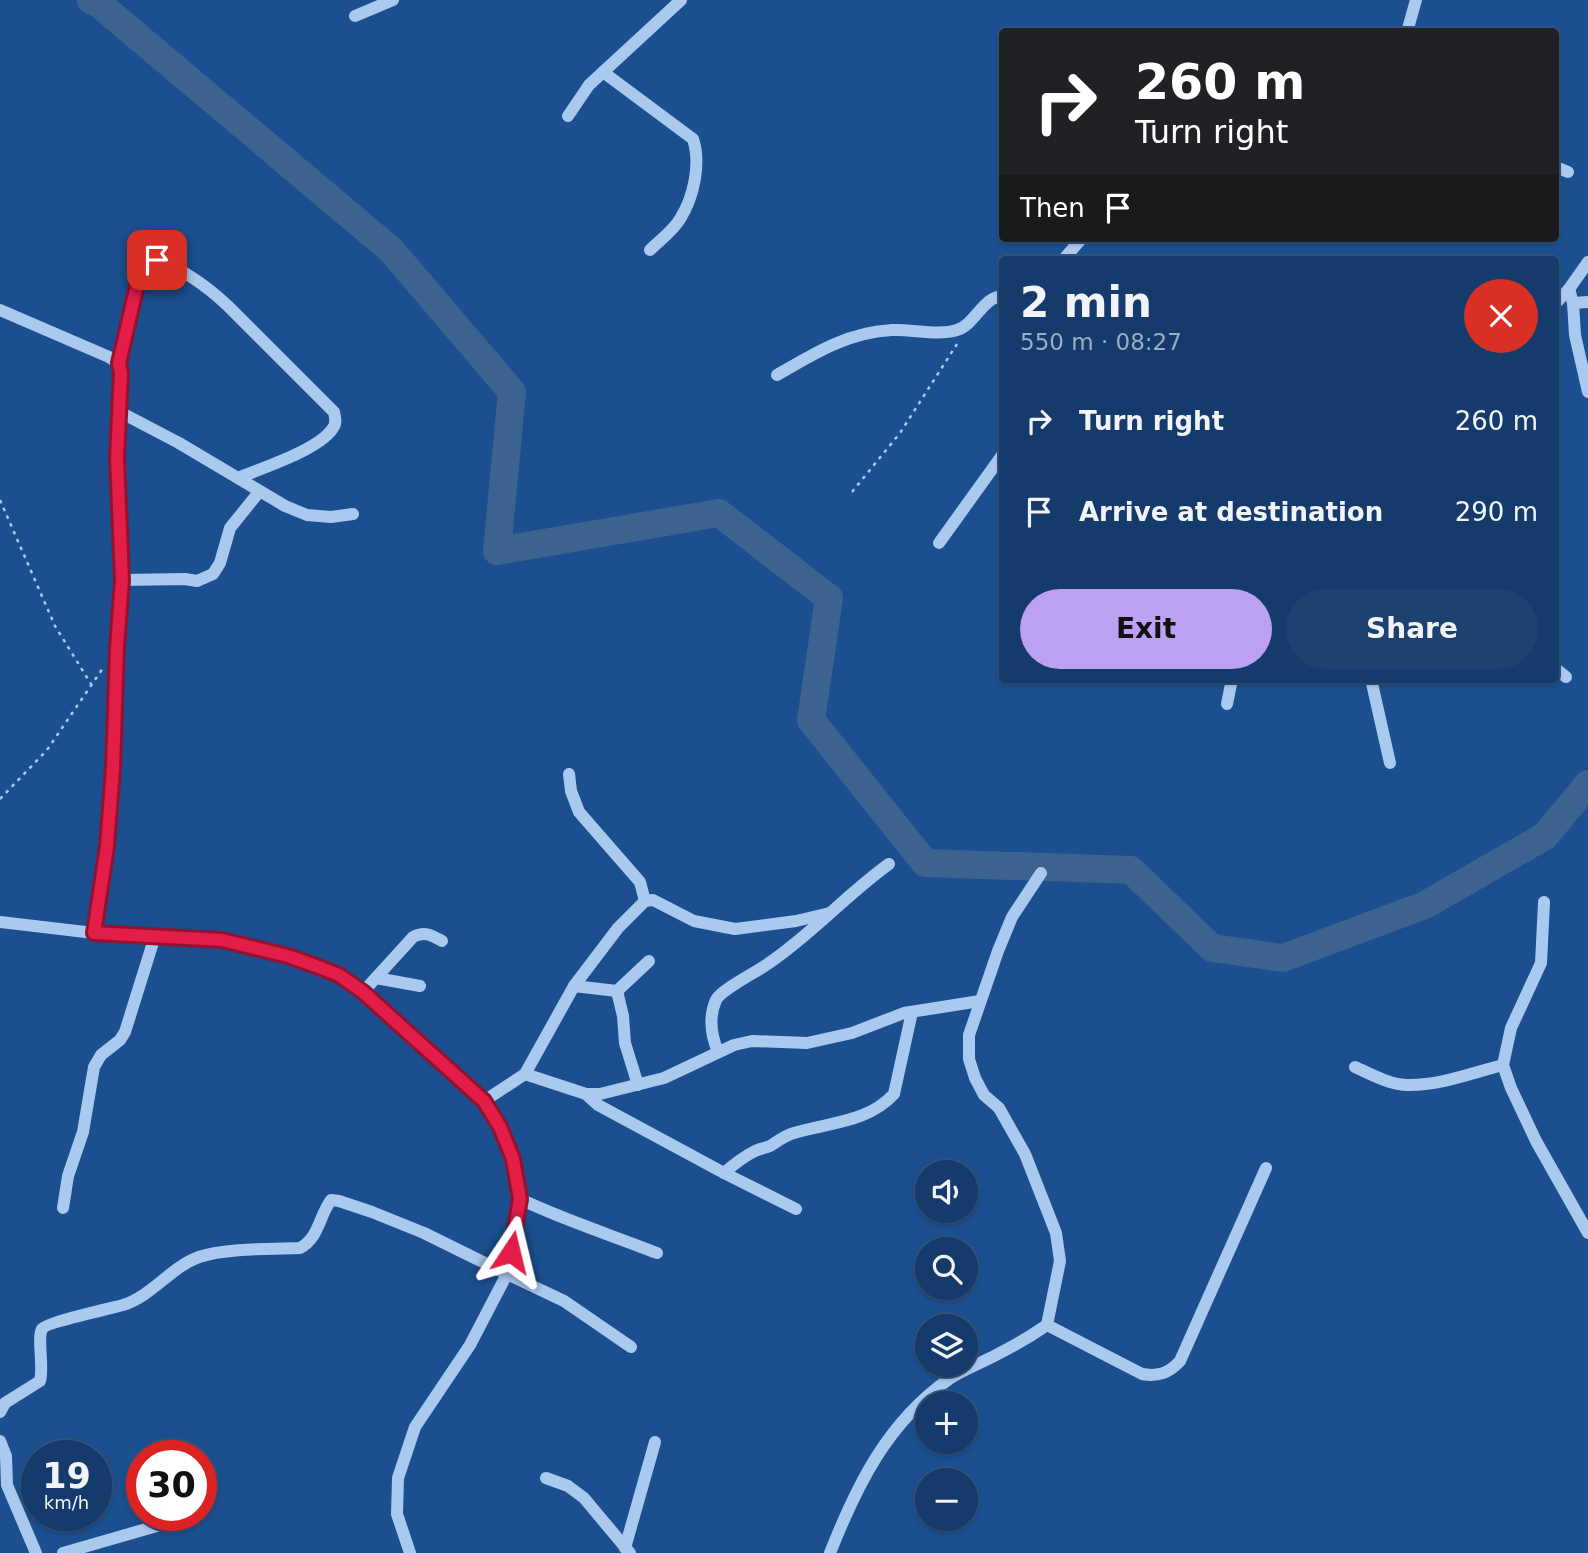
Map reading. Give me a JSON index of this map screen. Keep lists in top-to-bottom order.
{
  "page": {
    "turn": ["260 m", "Turn right"],
    "then": "Then",
    "heading": ["2 min", "550 m · 08:27"],
    "list": [
      {
        "name": "Turn right",
        "value": "260 m"
      },
      {
        "name": "Arrive at destination",
        "value": "290 m"
      }
    ],
    "buttons": ["Exit", "Share"],
    "map_buttons": ["+", "−"],
    "speed": "19 km/h",
    "limit": "30"
  }
}
